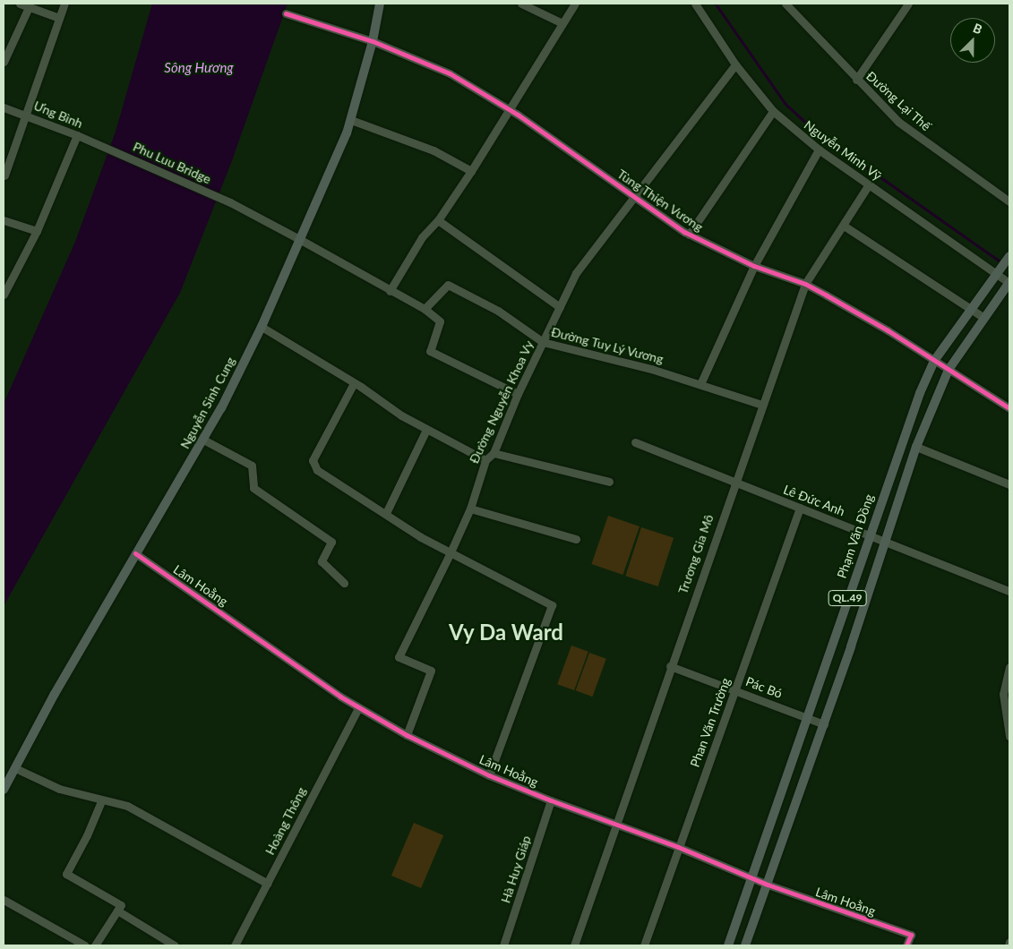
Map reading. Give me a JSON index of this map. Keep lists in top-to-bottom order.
{
  "streets": {
    "main road": ["Nguyễn Sinh Cung", "Phạm Văn Đồng", "QL.49"],
    "street": [
      "Đường Lại Thế",
      "Ưng Bình",
      "Nguyễn Minh Vỹ",
      "Phu Luu Bridge",
      "Tùng Thiện Vương",
      "Đường Tuy Lý Vương",
      "Đường Nguyễn Khoa Vy",
      "Lê Đức Anh",
      "Trương Gia Mô",
      "Lâm Hoằng",
      "Pác Bó",
      "Phan Văn Trường",
      "Hoàng Thông",
      "Hà Huy Giáp"
    ]
  },
  "crossings": [
    ["Ưng Bình", "Phu Luu Bridge"],
    ["Nguyễn Minh Vỹ", "Đường Nguyễn Khoa Vy"],
    ["Nguyễn Minh Vỹ", "Phạm Văn Đồng"],
    ["Nguyễn Minh Vỹ", "Trương Gia Mô"],
    ["Nguyễn Minh Vỹ", "QL.49"],
    ["Phu Luu Bridge", "Nguyễn Sinh Cung"],
    ["Tùng Thiện Vương", "Đường Nguyễn Khoa Vy"],
    ["Tùng Thiện Vương", "Nguyễn Sinh Cung"],
    ["Tùng Thiện Vương", "Phạm Văn Đồng"],
    ["Tùng Thiện Vương", "Trương Gia Mô"],
    ["Tùng Thiện Vương", "QL.49"],
    ["Đường Tuy Lý Vương", "Đường Nguyễn Khoa Vy"],
    ["Đường Tuy Lý Vương", "Trương Gia Mô"],
    ["Đường Nguyễn Khoa Vy", "Lâm Hoằng"],
    ["Nguyễn Sinh Cung", "Lâm Hoằng"],
    ["Lê Đức Anh", "Phạm Văn Đồng"],
    ["Lê Đức Anh", "Trương Gia Mô"],
    ["Lê Đức Anh", "QL.49"],
    ["Lê Đức Anh", "Phan Văn Trường"],
    ["Phạm Văn Đồng", "Lâm Hoằng"],
    ["Phạm Văn Đồng", "Pác Bó"],
    ["Trương Gia Mô", "Lâm Hoằng"],
    ["Trương Gia Mô", "Pác Bó"],
    ["Lâm Hoằng", "QL.49"],
    ["Lâm Hoằng", "Phan Văn Trường"],
    ["Lâm Hoằng", "Hoàng Thông"],
    ["Lâm Hoằng", "Hà Huy Giáp"],
    ["QL.49", "Pác Bó"],
    ["Pác Bó", "Phan Văn Trường"]
  ],
  "districts": ["Vy Da Ward"],
  "water": ["Sông Hương"],
  "north": "top right"
}
